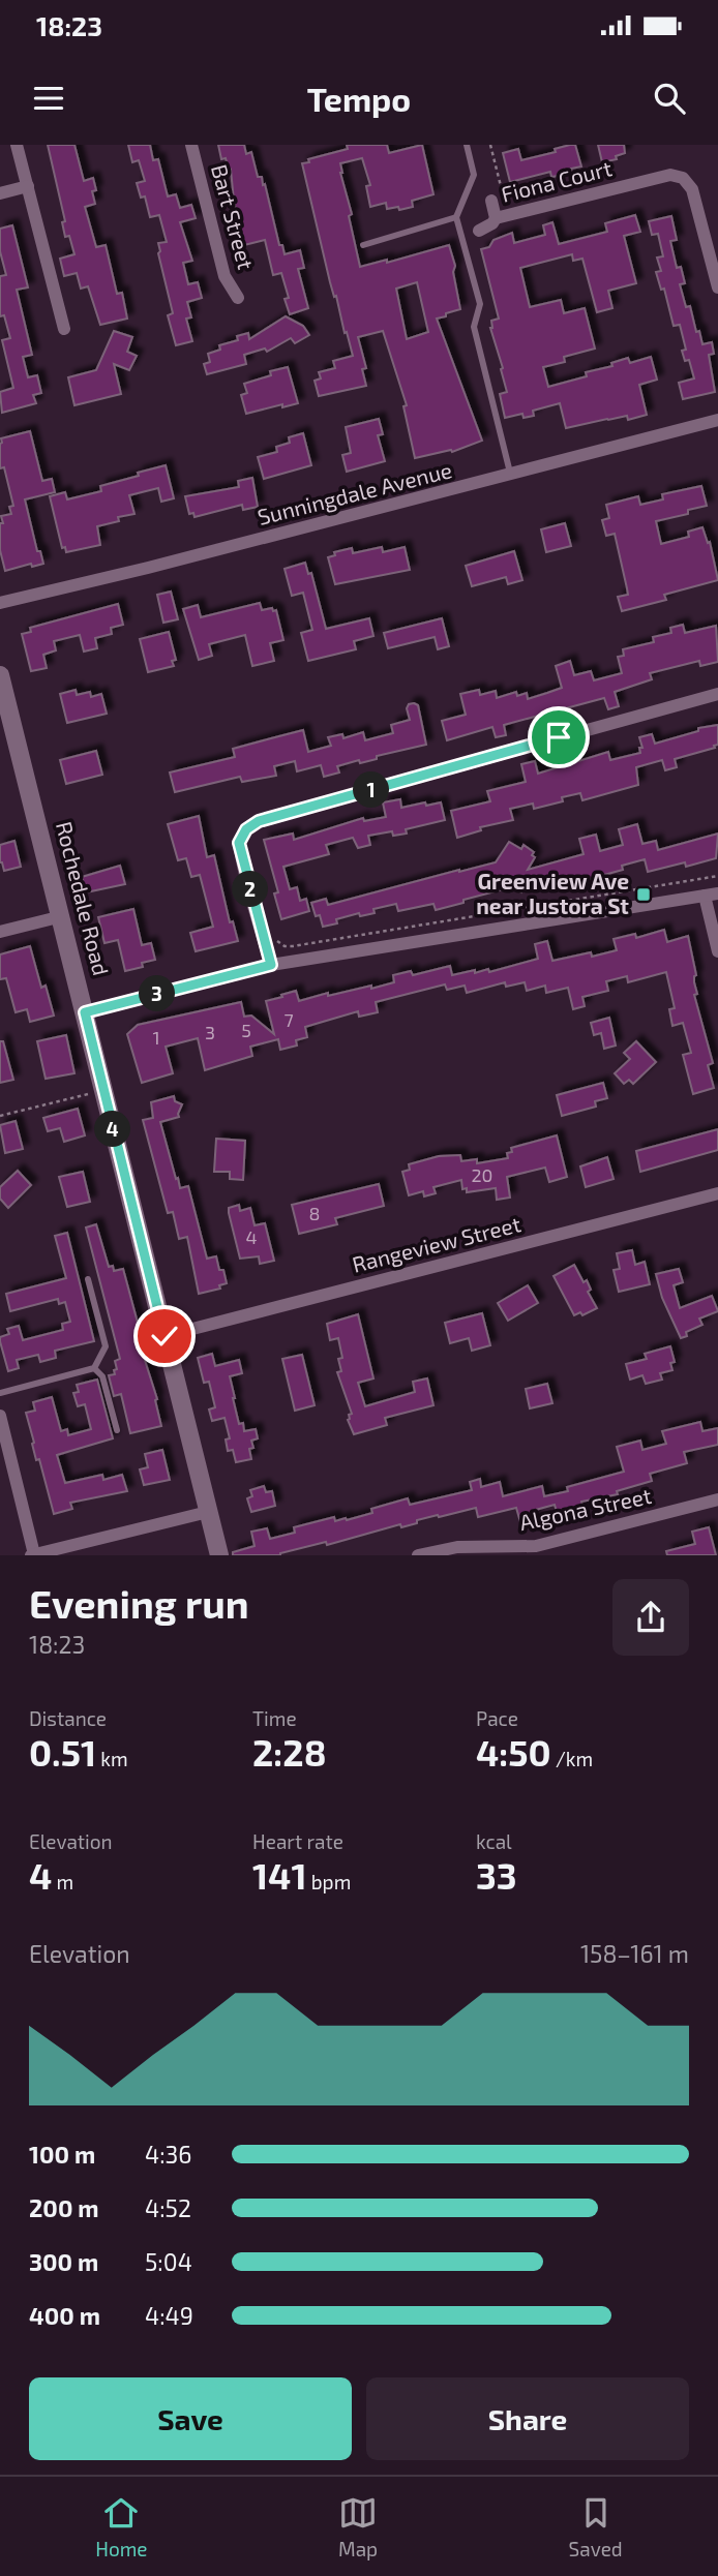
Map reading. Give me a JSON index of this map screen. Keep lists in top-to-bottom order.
{
  "streets": {
    "main road": ["Rochedale Road"],
    "street": [
      "Fiona Court",
      "Bart Street",
      "Sunningdale Avenue",
      "Rangeview Street",
      "Algona Street"
    ]
  },
  "crossings": [
    ["Rochedale Road", "Rangeview Street"]
  ],
  "places": {
    "transit": ["Greenview Ave near Justora St"]
  },
  "house_numbers": [
    "7",
    "5",
    "3",
    "1",
    "20",
    "8",
    "4"
  ],
  "page": {
    "status": "18:23",
    "header": "Tempo",
    "pins": [
      "1",
      "2",
      "3",
      "4"
    ],
    "heading": ["Evening run", "18:23"],
    "stats": [
      ["Distance", "0.51 km"],
      ["Time", "2:28"],
      ["Pace", "4:50 /km"],
      ["Elevation", "4 m"],
      ["Heart rate", "141 bpm"],
      ["kcal", "33"]
    ],
    "chart": ["Elevation", "158–161 m"],
    "list": [
      {
        "name": "100 m",
        "note": "4:36"
      },
      {
        "name": "200 m",
        "note": "4:52"
      },
      {
        "name": "300 m",
        "note": "5:04"
      },
      {
        "name": "400 m",
        "note": "4:49"
      }
    ],
    "buttons": ["Save", "Share"],
    "tabs": ["Home", "Map", "Saved"]
  }
}
